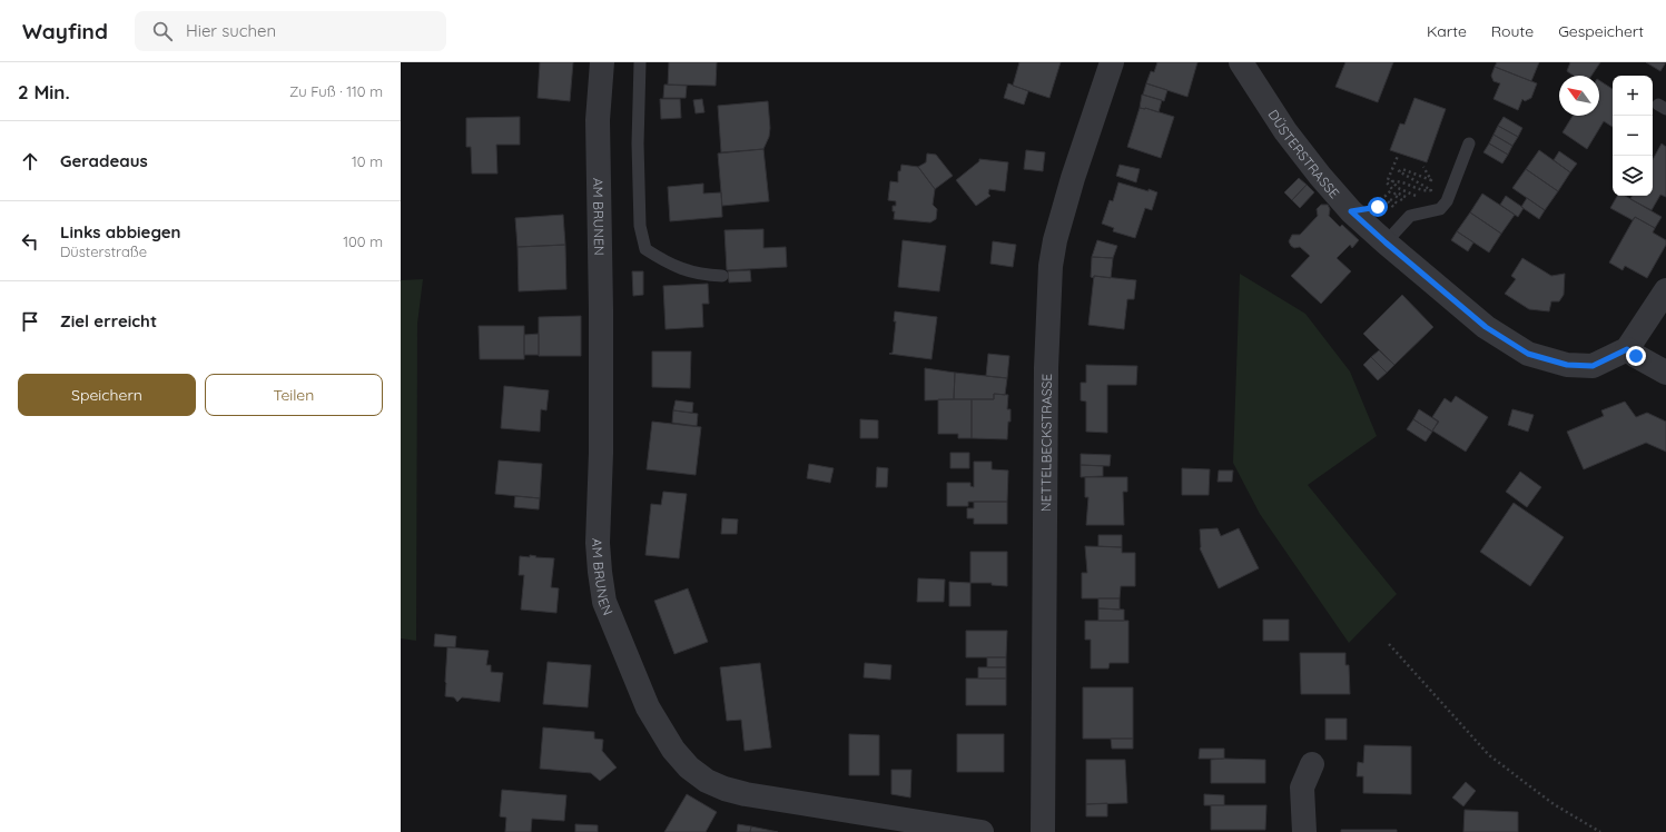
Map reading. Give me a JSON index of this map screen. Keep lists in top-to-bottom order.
{
  "streets": {
    "street": ["DÜSTERSTRASSE", "AM BRUNEN", "NETTELBECKSTRASSE"]
  },
  "north": "top left",
  "page": {
    "header": "Wayfind",
    "search": "Hier suchen",
    "nav": ["Karte", "Route", "Gespeichert"],
    "heading": ["2 Min.", "Zu Fuß · 110 m"],
    "map_buttons": ["+", "−"],
    "list": [
      ["Geradeaus", "10 m"],
      ["Links abbiegen", "Düsterstraße", "100 m"],
      "Ziel erreicht"
    ],
    "buttons": ["Speichern", "Teilen"]
  }
}
